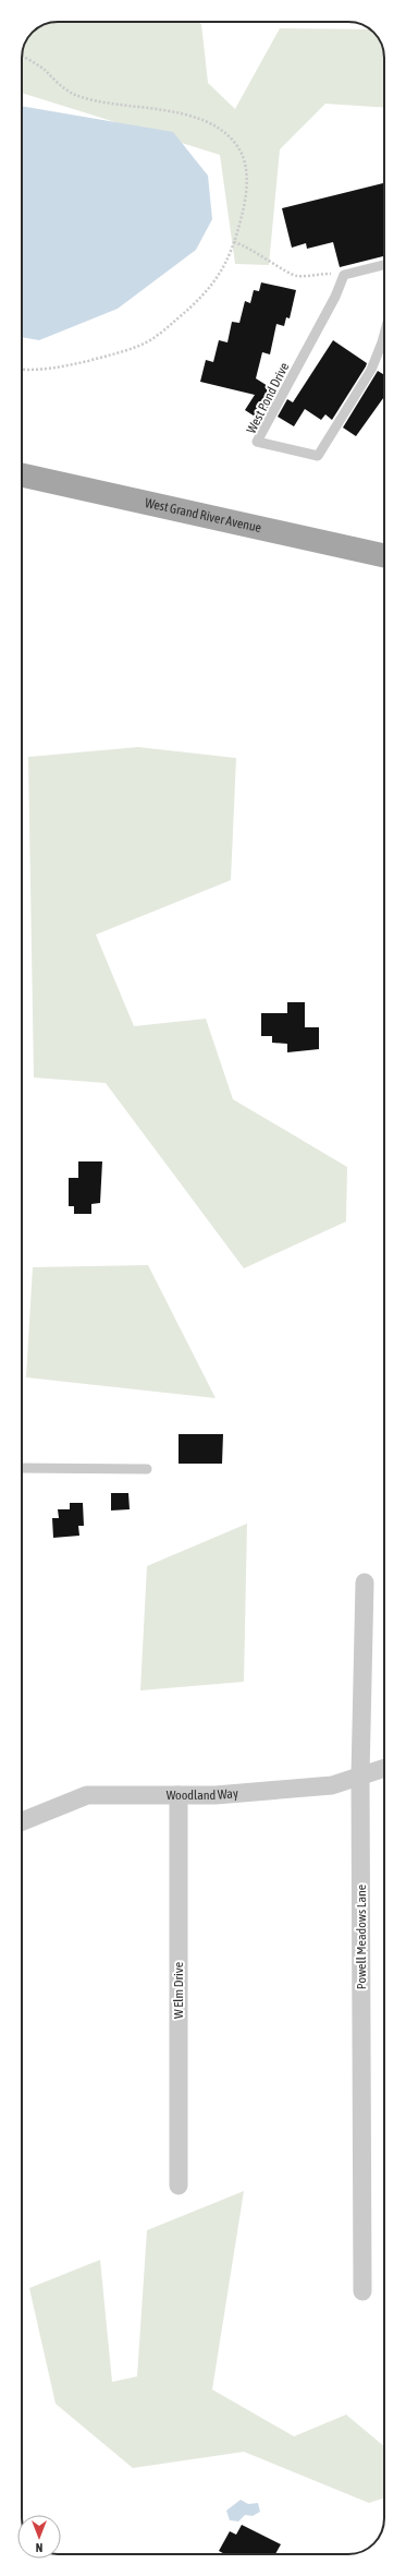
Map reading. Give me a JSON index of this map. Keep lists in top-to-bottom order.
{
  "streets": {
    "main road": ["West Grand River Avenue"],
    "street": ["Woodland Way", "Powell Meadows Lane", "W Elm Drive"],
    "lane": ["West Pond Drive"]
  },
  "crossings": [
    ["Woodland Way", "Powell Meadows Lane"],
    ["Woodland Way", "W Elm Drive"]
  ],
  "north": "bottom"
}
